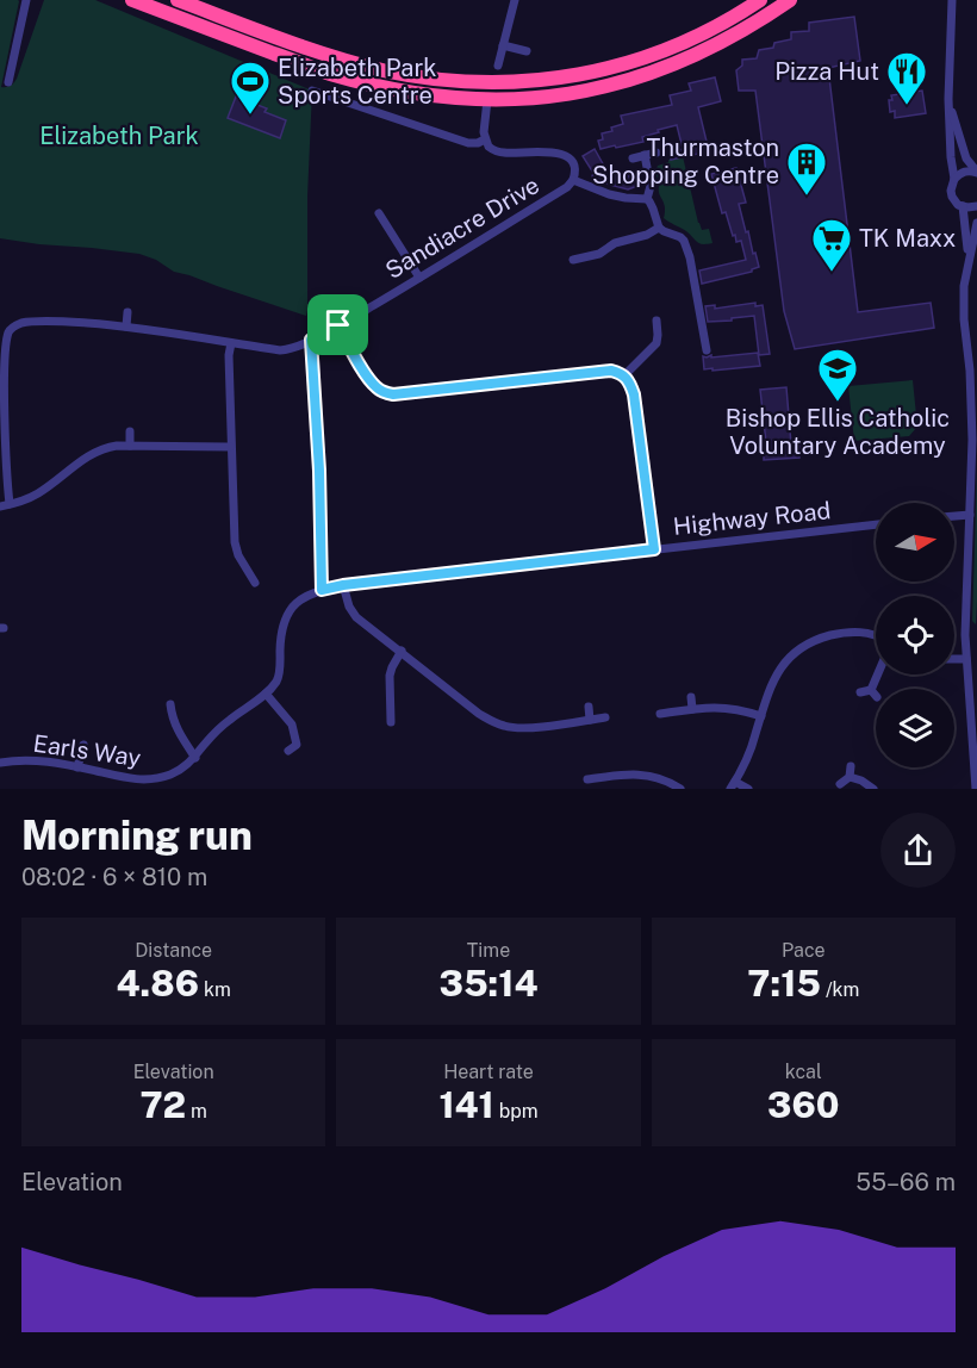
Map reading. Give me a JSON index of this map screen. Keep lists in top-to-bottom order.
{
  "streets": {
    "street": ["Sandiacre Drive", "Highway Road", "Earls Way"]
  },
  "crossings": [
    ["Highway Road", "Earls Way"]
  ],
  "parks": ["Elizabeth Park"],
  "places": {
    "restaurant": ["Pizza Hut"],
    "sports": ["Elizabeth Park Sports Centre"],
    "building": ["Thurmaston Shopping Centre"],
    "supermarket": ["TK Maxx"],
    "school or university": ["Bishop Ellis Catholic Voluntary Academy"]
  },
  "north": "right",
  "page": {
    "heading": ["Morning run", "08:02 · 6 × 810 m"],
    "stats": [
      ["Distance", "4.86 km"],
      ["Time", "35:14"],
      ["Pace", "7:15 /km"],
      ["Elevation", "72 m"],
      ["Heart rate", "141 bpm"],
      ["kcal", "360"]
    ],
    "chart": ["Elevation", "55–66 m"]
  }
}
